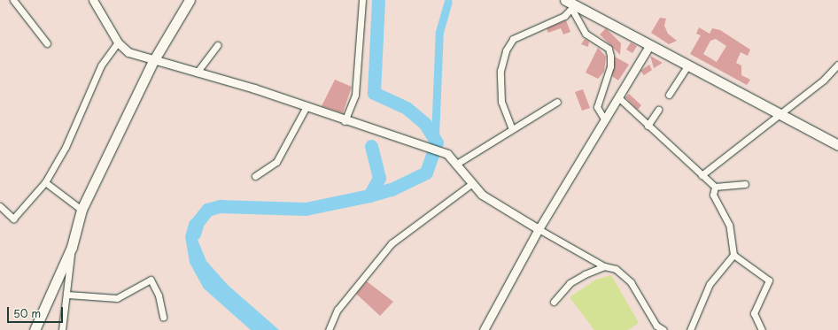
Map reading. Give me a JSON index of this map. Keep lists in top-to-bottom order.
{
  "scale_bar": "50 m"
}
